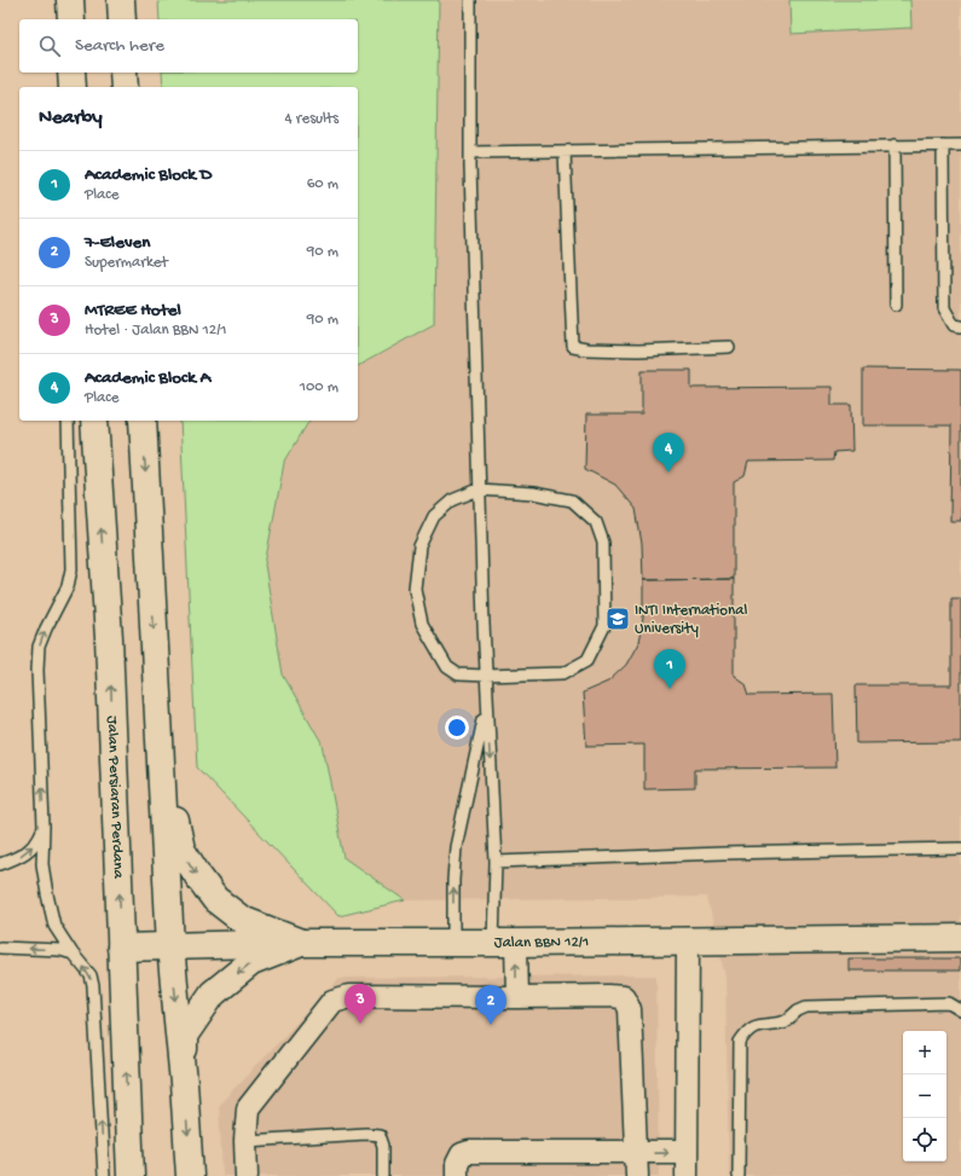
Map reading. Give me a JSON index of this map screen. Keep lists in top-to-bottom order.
{
  "streets": {
    "main road": ["Jalan Persiaran Perdana", "Jalan BBN 12/1"]
  },
  "crossings": [
    ["Jalan Persiaran Perdana", "Jalan BBN 12/1"]
  ],
  "places": {
    "school or university": ["INTI International University"]
  },
  "page": {
    "search": "Search here",
    "heading": ["Nearby", "4 results"],
    "list": [
      {
        "mark": "1",
        "name": "Academic Block D",
        "note": "Place",
        "value": "60 m"
      },
      {
        "mark": "2",
        "name": "7-Eleven",
        "note": "Supermarket",
        "value": "90 m"
      },
      {
        "mark": "3",
        "name": "MTREE Hotel",
        "note": "Hotel · Jalan BBN 12/1",
        "value": "90 m"
      },
      {
        "mark": "4",
        "name": "Academic Block A",
        "note": "Place",
        "value": "100 m"
      }
    ],
    "pins": [
      "4",
      "1",
      "3",
      "2"
    ],
    "map_buttons": ["+", "−"]
  }
}
